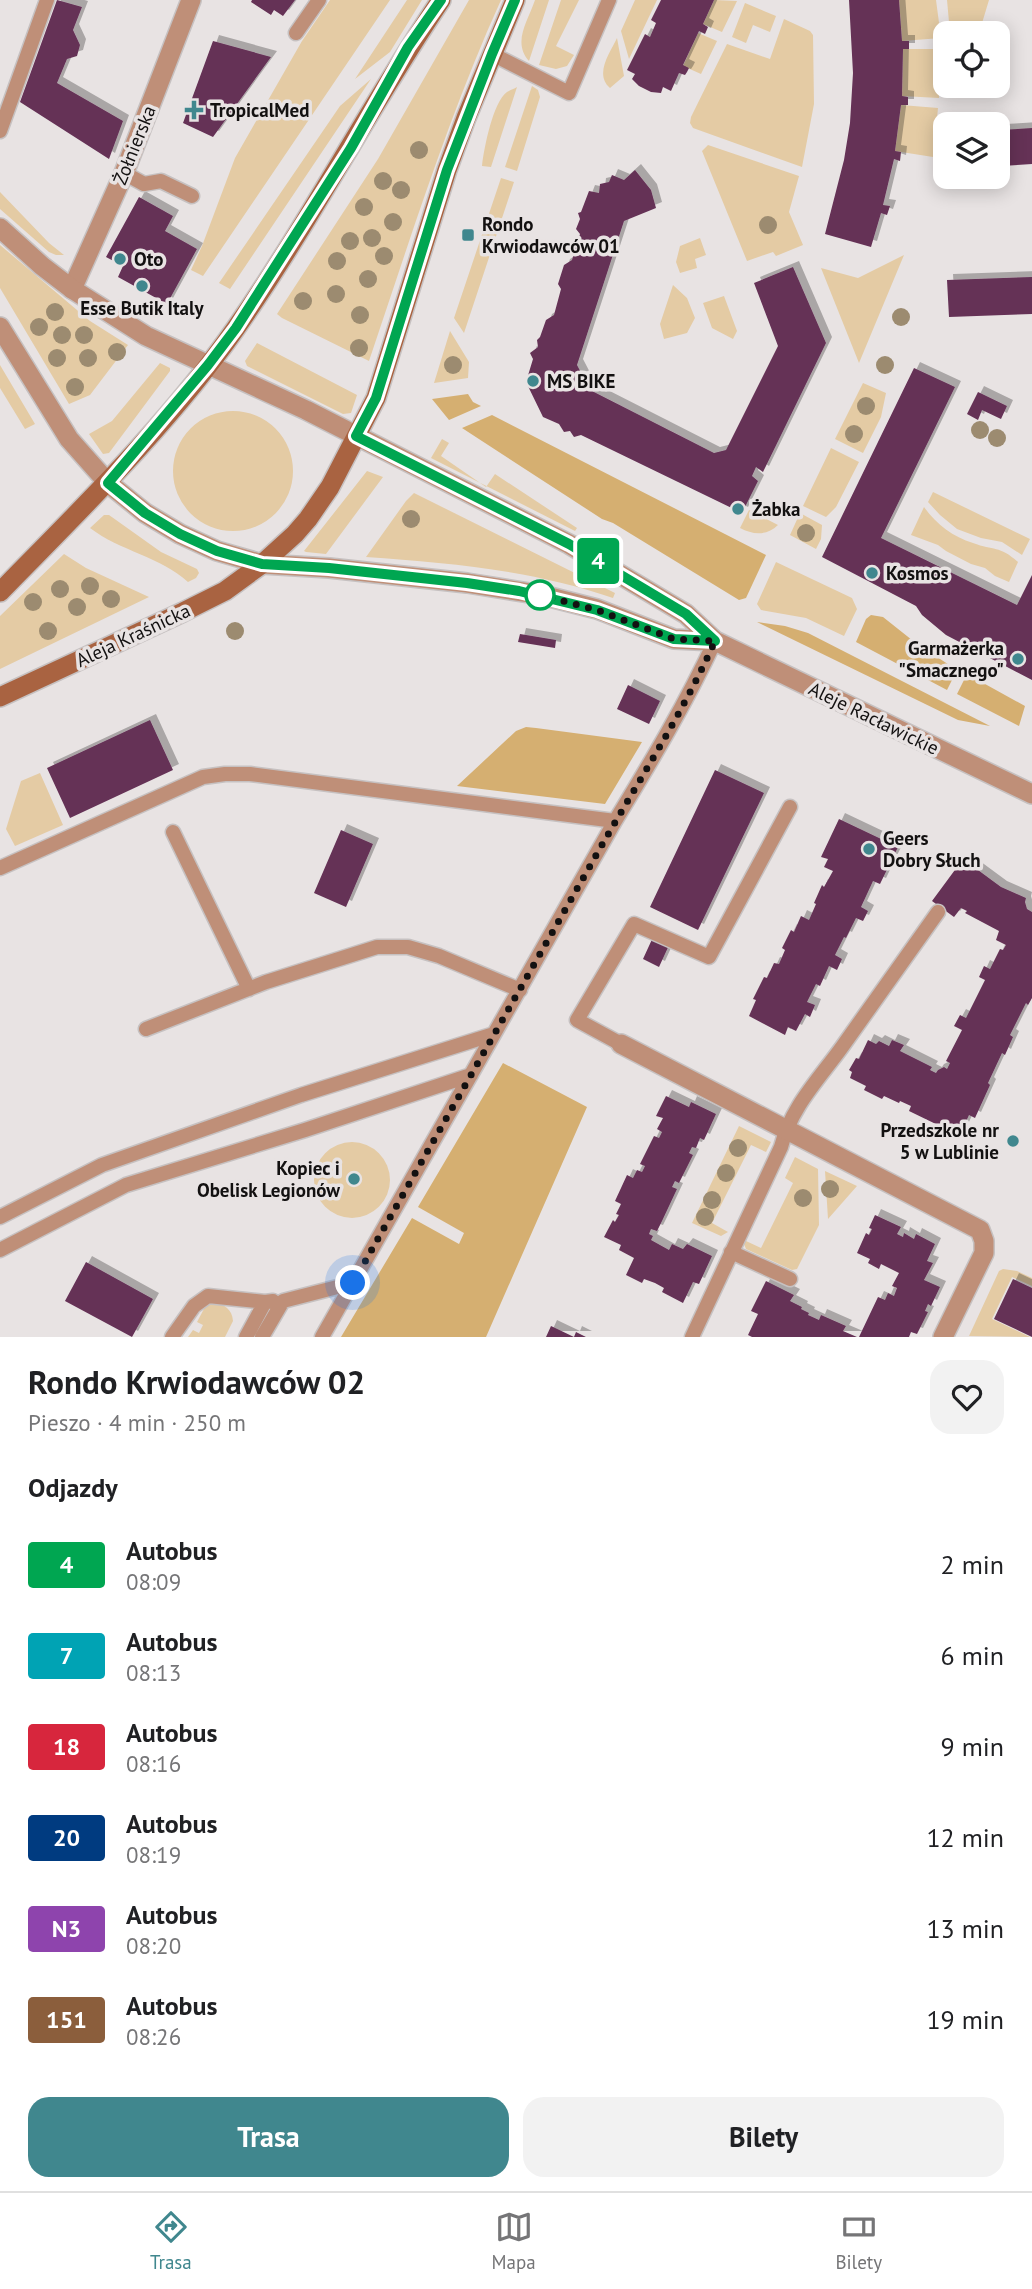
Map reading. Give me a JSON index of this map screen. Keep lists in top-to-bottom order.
{
  "streets": {
    "main road": ["Aleja Kraśnicka"],
    "street": ["Żołnierska", "Aleje Racławickie"]
  },
  "crossings": [
    ["Żołnierska", "Aleje Racławickie"],
    ["Aleja Kraśnicka", "Aleje Racławickie"]
  ],
  "places": {
    "health": ["TropicalMed"],
    "transit": ["Rondo Krwiodawców 01"],
    "other": [
      "Oto",
      "Esse Butik Italy",
      "MS BIKE",
      "Żabka",
      "Kosmos",
      "Garmażerka \"Smacznego\"",
      "Geers Dobry Słuch",
      "Przedszkole nr 5 w Lublinie",
      "Kopiec i Obelisk Legionów"
    ]
  },
  "lines": ["bus line 4"],
  "page": {
    "on_map": "4",
    "heading": [
      ["Rondo Krwiodawców 02", "Pieszo · 4 min · 250 m"],
      "Odjazdy"
    ],
    "list": [
      {
        "mark": "4",
        "name": "Autobus",
        "note": "08:09",
        "value": "2 min"
      },
      {
        "mark": "7",
        "name": "Autobus",
        "note": "08:13",
        "value": "6 min"
      },
      {
        "mark": "18",
        "name": "Autobus",
        "note": "08:16",
        "value": "9 min"
      },
      {
        "mark": "20",
        "name": "Autobus",
        "note": "08:19",
        "value": "12 min"
      },
      {
        "mark": "N3",
        "name": "Autobus",
        "note": "08:20",
        "value": "13 min"
      },
      {
        "mark": "151",
        "name": "Autobus",
        "note": "08:26",
        "value": "19 min"
      }
    ],
    "buttons": ["Trasa", "Bilety"],
    "tabs": ["Trasa", "Mapa", "Bilety"]
  }
}
